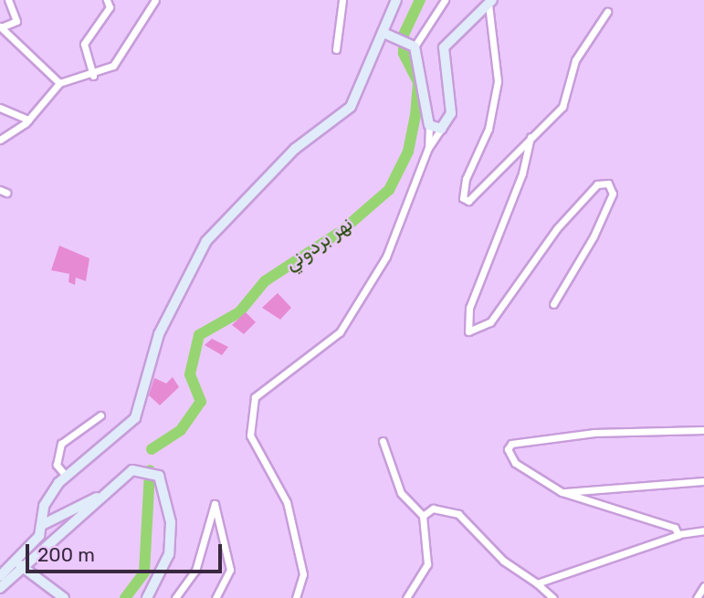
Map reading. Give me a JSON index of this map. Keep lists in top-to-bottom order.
{
  "water": ["نهر بردوني"],
  "scale_bar": "200 m"
}
